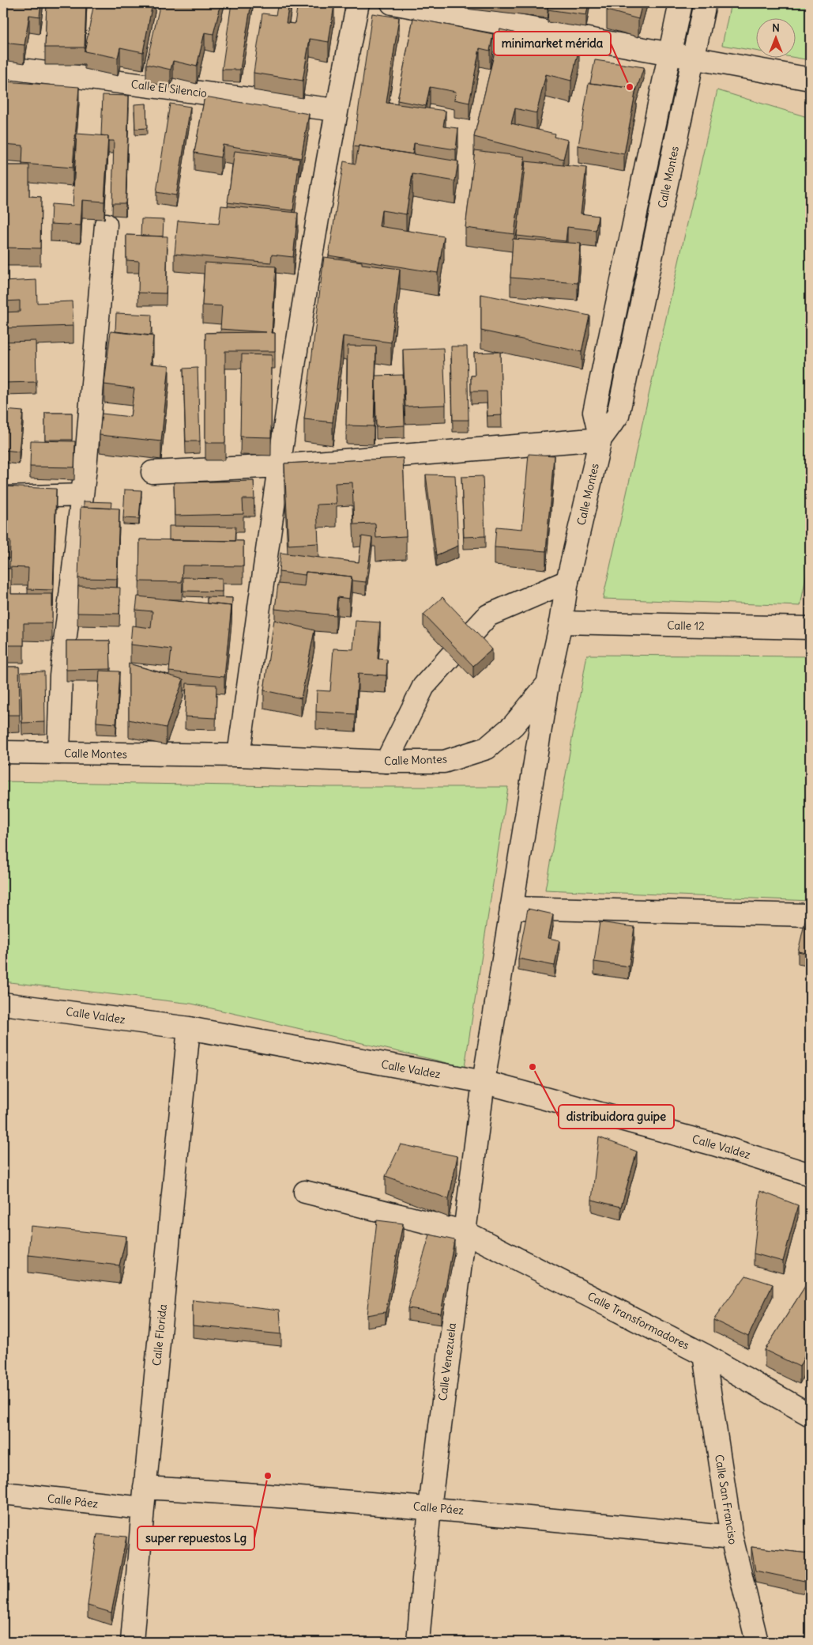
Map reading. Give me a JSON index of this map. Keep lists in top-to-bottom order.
{
  "streets": {
    "street": [
      "Calle El Silencio",
      "Calle Montes",
      "Calle 12",
      "Calle Valdez",
      "Calle Transformadores",
      "Calle Florida",
      "Calle Venezuela",
      "Calle San Franciso",
      "Calle Páez"
    ]
  },
  "crossings": [
    ["Calle Montes", "Calle 12"],
    ["Calle Montes", "Calle Venezuela"],
    ["Calle Valdez", "Calle Florida"],
    ["Calle Valdez", "Calle Venezuela"],
    ["Calle Transformadores", "Calle Venezuela"],
    ["Calle Transformadores", "Calle San Franciso"],
    ["Calle Florida", "Calle Páez"],
    ["Calle Venezuela", "Calle Páez"],
    ["Calle San Franciso", "Calle Páez"]
  ],
  "places": ["minimarket mérida", "distribuidora guipe", "super repuestos Lg"],
  "north": "top"
}
